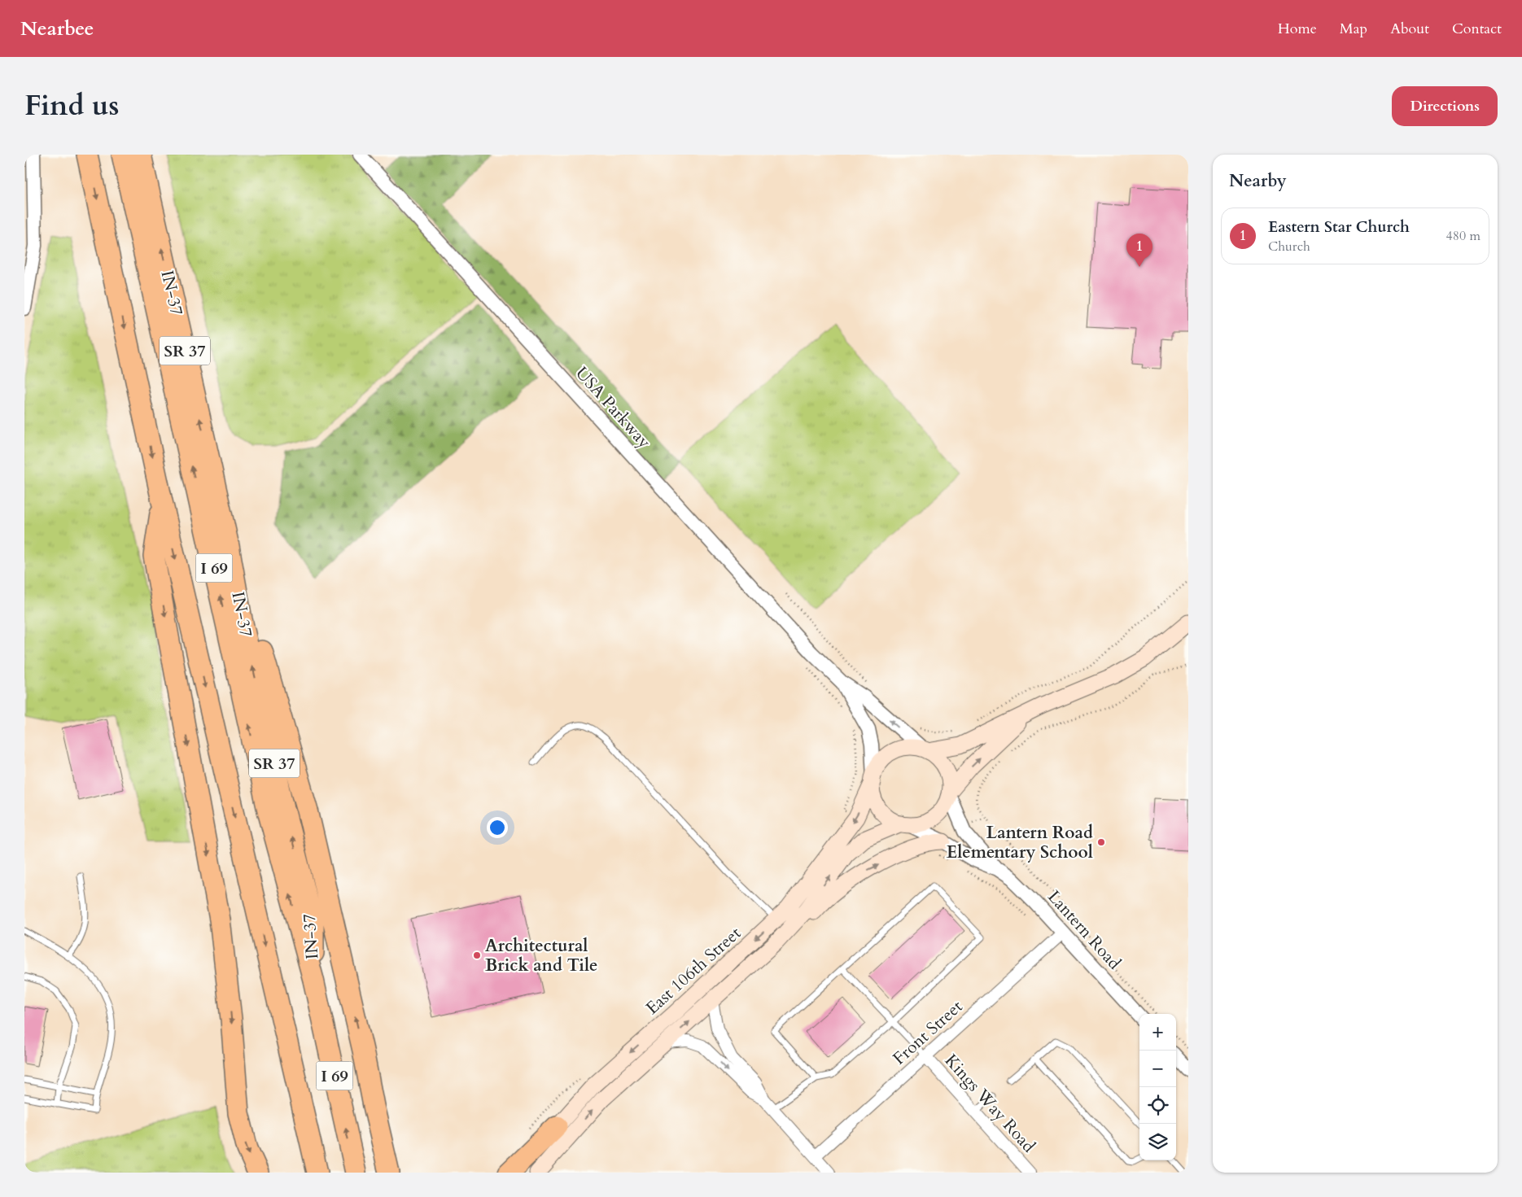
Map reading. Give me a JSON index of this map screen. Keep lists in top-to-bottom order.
{
  "streets": {
    "highway": ["IN-37", "SR 37", "I 69"],
    "main road": ["East 106th Street"],
    "street": [
      "USA Parkway",
      "Lantern Road",
      "Front Street",
      "Kings Way Road"
    ]
  },
  "crossings": [
    ["IN-37", "I 69"],
    ["USA Parkway", "Lantern Road"],
    ["USA Parkway", "East 106th Street"],
    ["Lantern Road", "East 106th Street"],
    ["Lantern Road", "Front Street"],
    ["Front Street", "Kings Way Road"]
  ],
  "places": ["Lantern Road Elementary School", "Architectural Brick and Tile"],
  "page": {
    "header": "Nearbee",
    "nav": [
      "Home",
      "Map",
      "About",
      "Contact"
    ],
    "title": "Find us",
    "buttons": "Directions",
    "heading": "Nearby",
    "list": [
      {
        "mark": "1",
        "name": "Eastern Star Church",
        "note": "Church",
        "value": "480 m"
      }
    ],
    "pins": "1",
    "map_buttons": ["+", "−"]
  }
}
